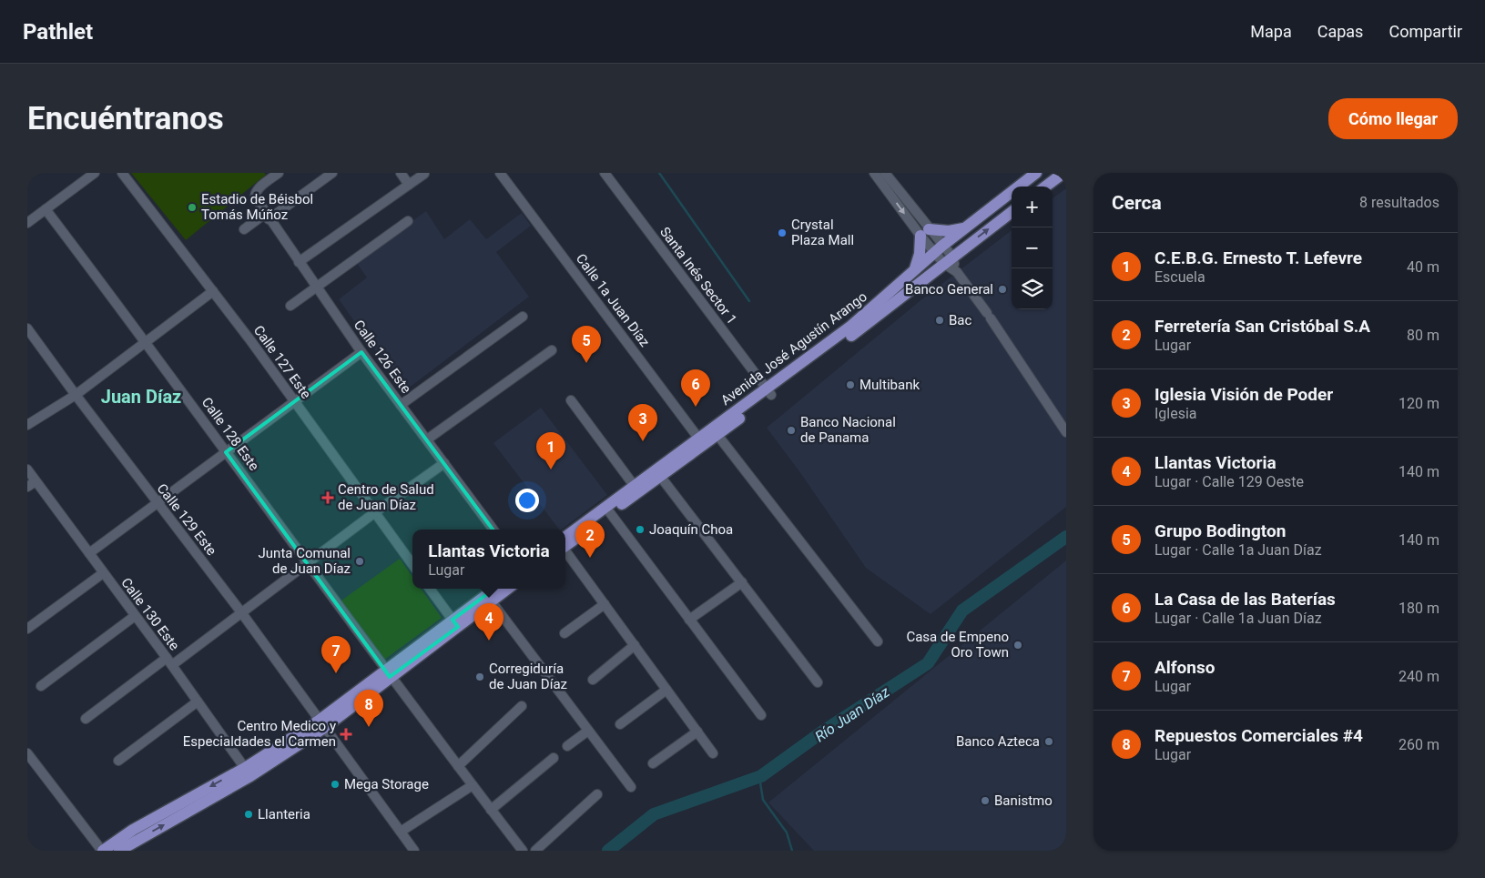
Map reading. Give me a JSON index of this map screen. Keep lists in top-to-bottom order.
{
  "streets": {
    "main road": ["Avenida José Agustín Arango"],
    "street": [
      "Santa Inés Sector 1",
      "Calle 1a Juan Díaz",
      "Calle 126 Este",
      "Calle 127 Este",
      "Calle 128 Este",
      "Calle 129 Este",
      "Calle 130 Este"
    ]
  },
  "crossings": [
    ["Santa Inés Sector 1", "Avenida José Agustín Arango"],
    ["Calle 1a Juan Díaz", "Avenida José Agustín Arango"]
  ],
  "districts": ["Juan Díaz"],
  "water": ["Río Juan Díaz"],
  "places": {
    "other": [
      "Estadio de Béisbol Tomás Múñoz",
      "Crystal Plaza Mall",
      "Banco General",
      "Bac",
      "Multibank",
      "Banco Nacional de Panama",
      "Joaquín Choa",
      "Junta Comunal de Juan Díaz",
      "Casa de Empeno Oro Town",
      "Corregiduría de Juan Díaz",
      "Banco Azteca",
      "Mega Storage",
      "Banistmo",
      "Llanteria"
    ],
    "health": ["Centro de Salud de Juan Díaz", "Centro Medico y Especialdades el Carmen"]
  },
  "page": {
    "header": "Pathlet",
    "nav": ["Mapa", "Capas", "Compartir"],
    "buttons": "Cómo llegar",
    "title": "Encuéntranos",
    "heading": ["Cerca", "8 resultados"],
    "map_buttons": ["+", "−"],
    "list": [
      {
        "mark": "1",
        "name": "C.E.B.G. Ernesto T. Lefevre",
        "note": "Escuela",
        "value": "40 m"
      },
      {
        "mark": "2",
        "name": "Ferretería San Cristóbal S.A",
        "note": "Lugar",
        "value": "80 m"
      },
      {
        "mark": "3",
        "name": "Iglesia Visión de Poder",
        "note": "Iglesia",
        "value": "120 m"
      },
      {
        "mark": "4",
        "name": "Llantas Victoria",
        "note": "Lugar · Calle 129 Oeste",
        "value": "140 m"
      },
      {
        "mark": "5",
        "name": "Grupo Bodington",
        "note": "Lugar · Calle 1a Juan Díaz",
        "value": "140 m"
      },
      {
        "mark": "6",
        "name": "La Casa de las Baterías",
        "note": "Lugar · Calle 1a Juan Díaz",
        "value": "180 m"
      },
      {
        "mark": "7",
        "name": "Alfonso",
        "note": "Lugar",
        "value": "240 m"
      },
      {
        "mark": "8",
        "name": "Repuestos Comerciales #4",
        "note": "Lugar",
        "value": "260 m"
      }
    ],
    "pins": [
      "5",
      "6",
      "3",
      "1",
      "2",
      "4",
      "7",
      "8"
    ],
    "popup": ["Llantas Victoria", "Lugar"]
  }
}
